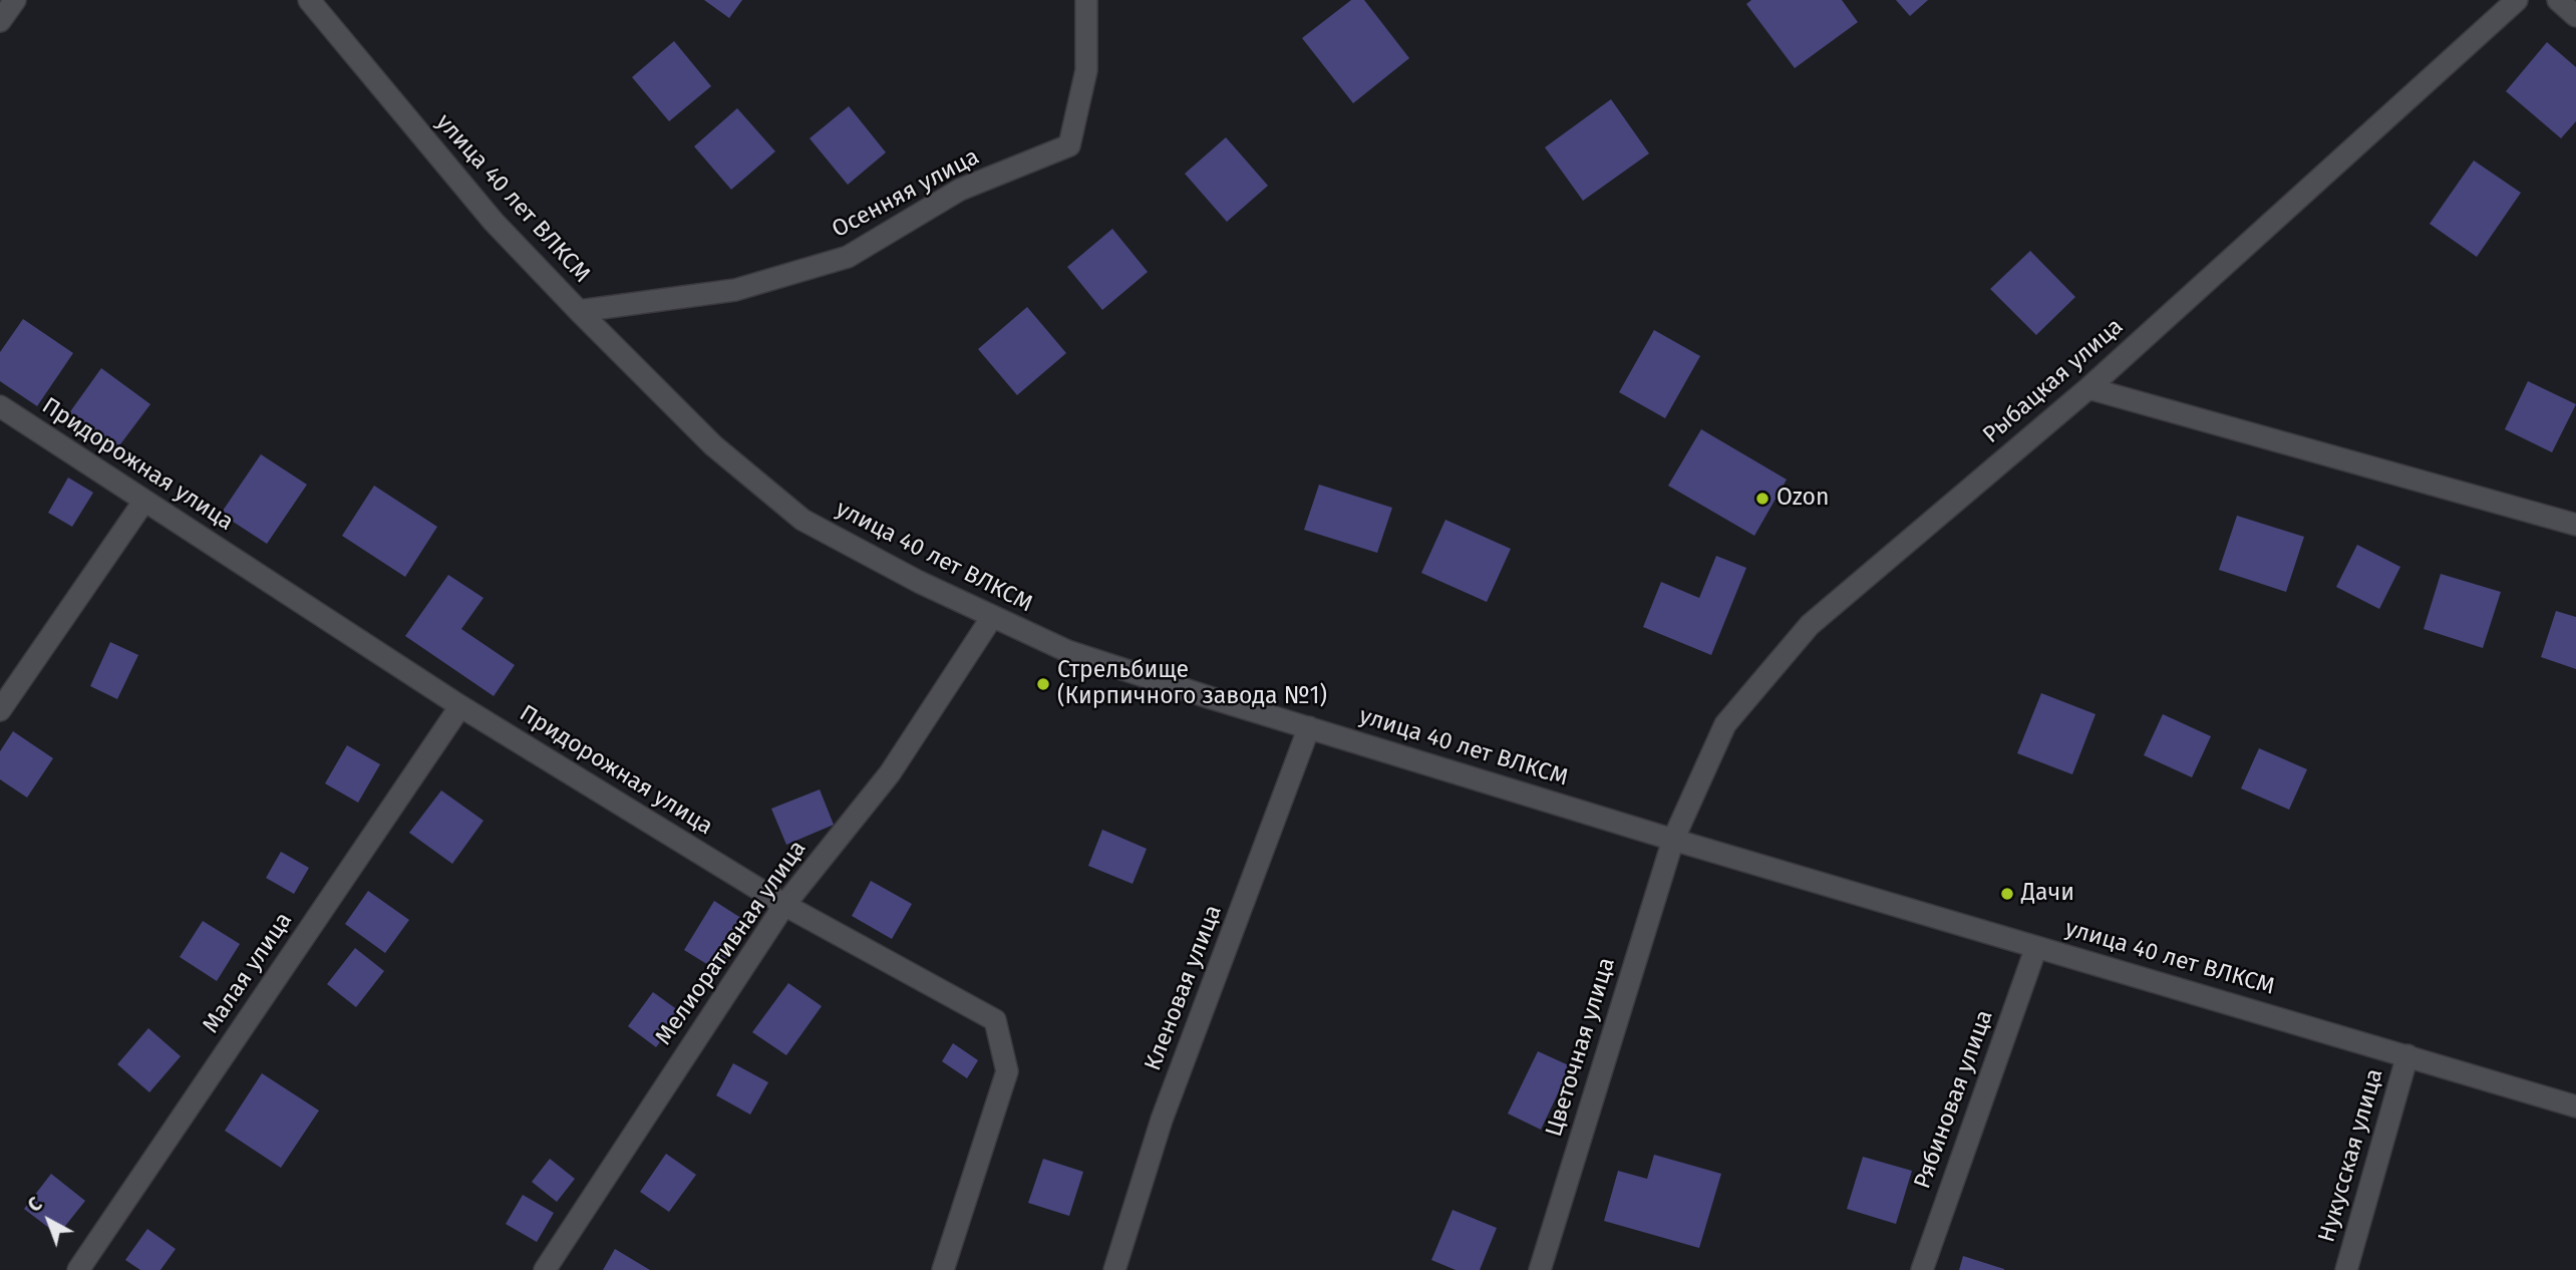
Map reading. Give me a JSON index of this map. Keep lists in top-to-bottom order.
{
  "streets": {
    "street": [
      "Осенняя улица",
      "улица 40 лет ВЛКСМ",
      "Рыбацкая улица",
      "Придорожная улица",
      "Мелиоративная улица",
      "Малая улица",
      "Кленовая улица",
      "Цветочная улица",
      "Рябиновая улица",
      "Нукусская улица"
    ]
  },
  "crossings": [
    ["Осенняя улица", "улица 40 лет ВЛКСМ"],
    ["улица 40 лет ВЛКСМ", "Рыбацкая улица"],
    ["улица 40 лет ВЛКСМ", "Мелиоративная улица"],
    ["улица 40 лет ВЛКСМ", "Кленовая улица"],
    ["улица 40 лет ВЛКСМ", "Цветочная улица"],
    ["улица 40 лет ВЛКСМ", "Рябиновая улица"],
    ["улица 40 лет ВЛКСМ", "Нукусская улица"],
    ["Рыбацкая улица", "Цветочная улица"],
    ["Придорожная улица", "Мелиоративная улица"],
    ["Придорожная улица", "Малая улица"]
  ],
  "places": ["Ozon", "Стрельбище (Кирпичного завода №1)", "Дачи"],
  "north": "top left"
}
